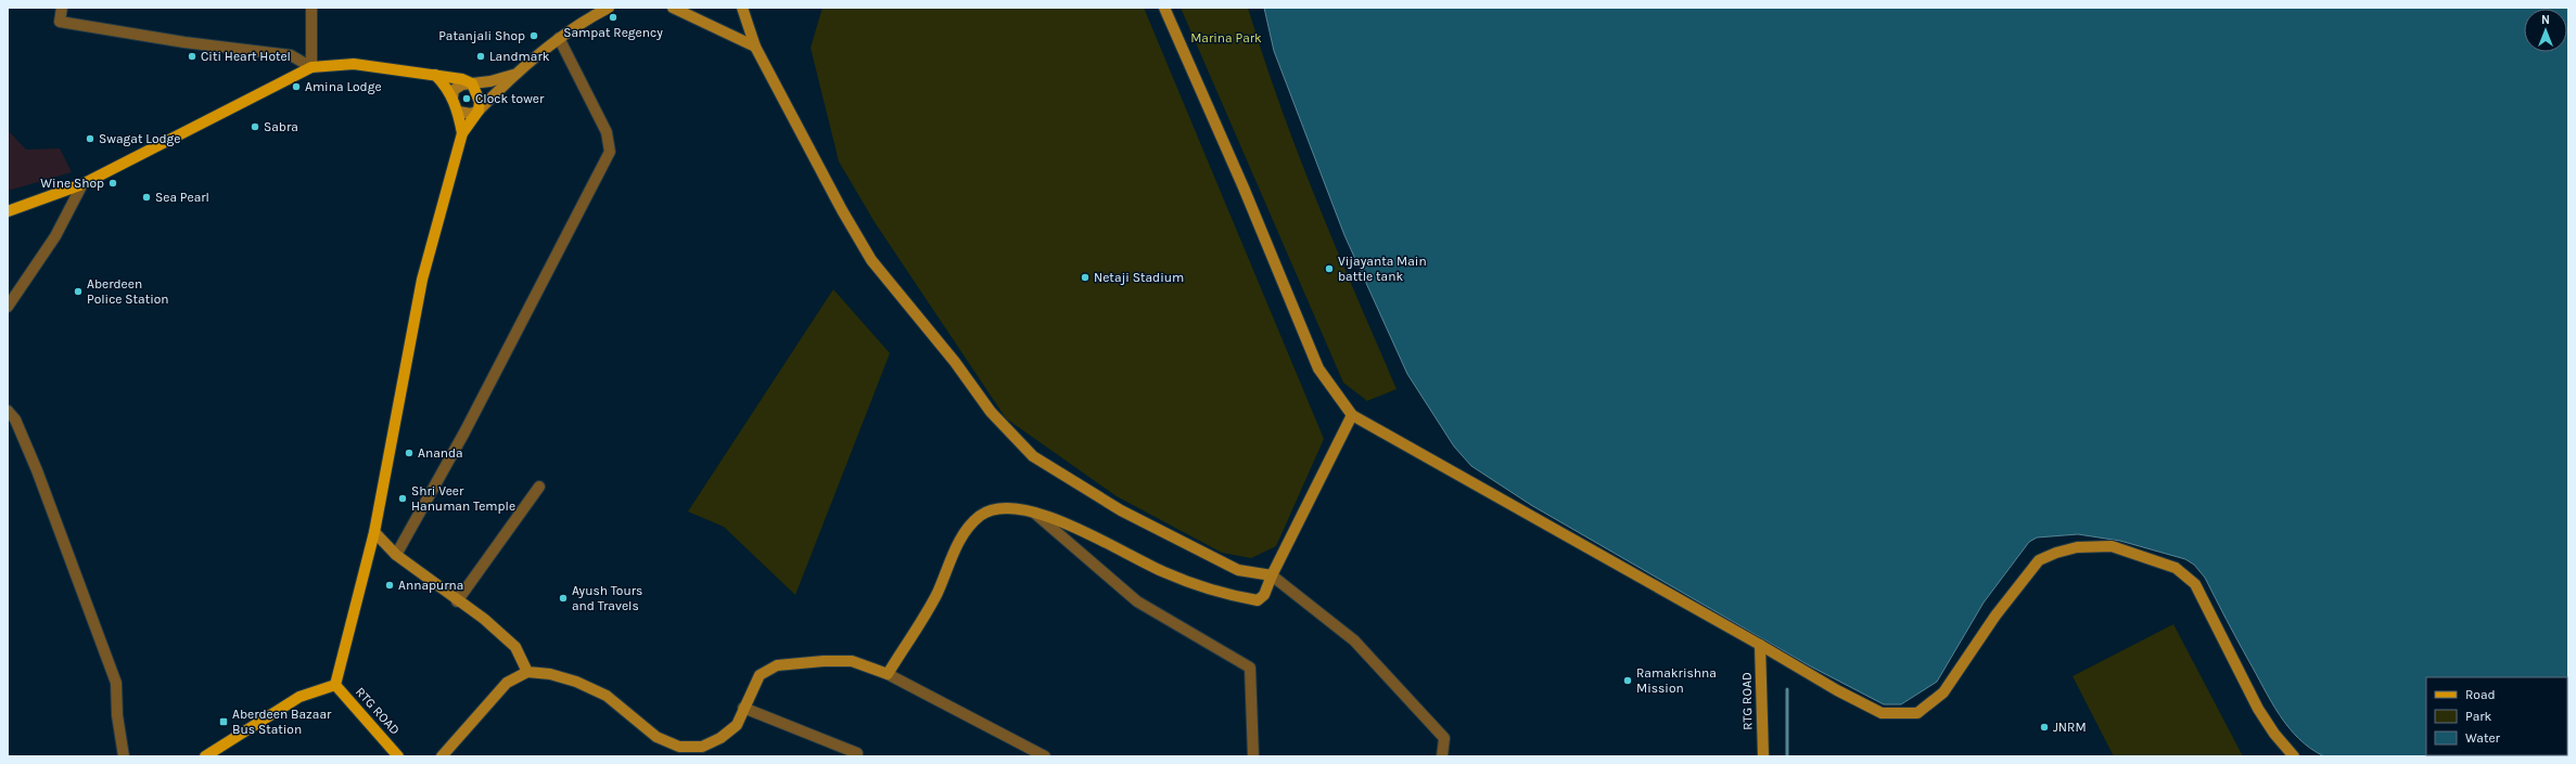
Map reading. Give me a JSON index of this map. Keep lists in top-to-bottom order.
{
  "streets": {
    "main road": ["RTG ROAD"]
  },
  "parks": ["Marina Park"],
  "places": {
    "other": [
      "Sampat Regency",
      "Patanjali Shop",
      "Citi Heart Hotel",
      "Landmark",
      "Amina Lodge",
      "Clock tower",
      "Sabra",
      "Swagat Lodge",
      "Wine Shop",
      "Sea Pearl",
      "Vijayanta Main battle tank",
      "Netaji Stadium",
      "Aberdeen Police Station",
      "Ananda",
      "Shri Veer Hanuman Temple",
      "Annapurna",
      "Ayush Tours and Travels",
      "Ramakrishna Mission",
      "JNRM"
    ],
    "transit": ["Aberdeen Bazaar Bus Station"]
  },
  "legend": ["Road", "Park", "Water"],
  "north": "top"
}
